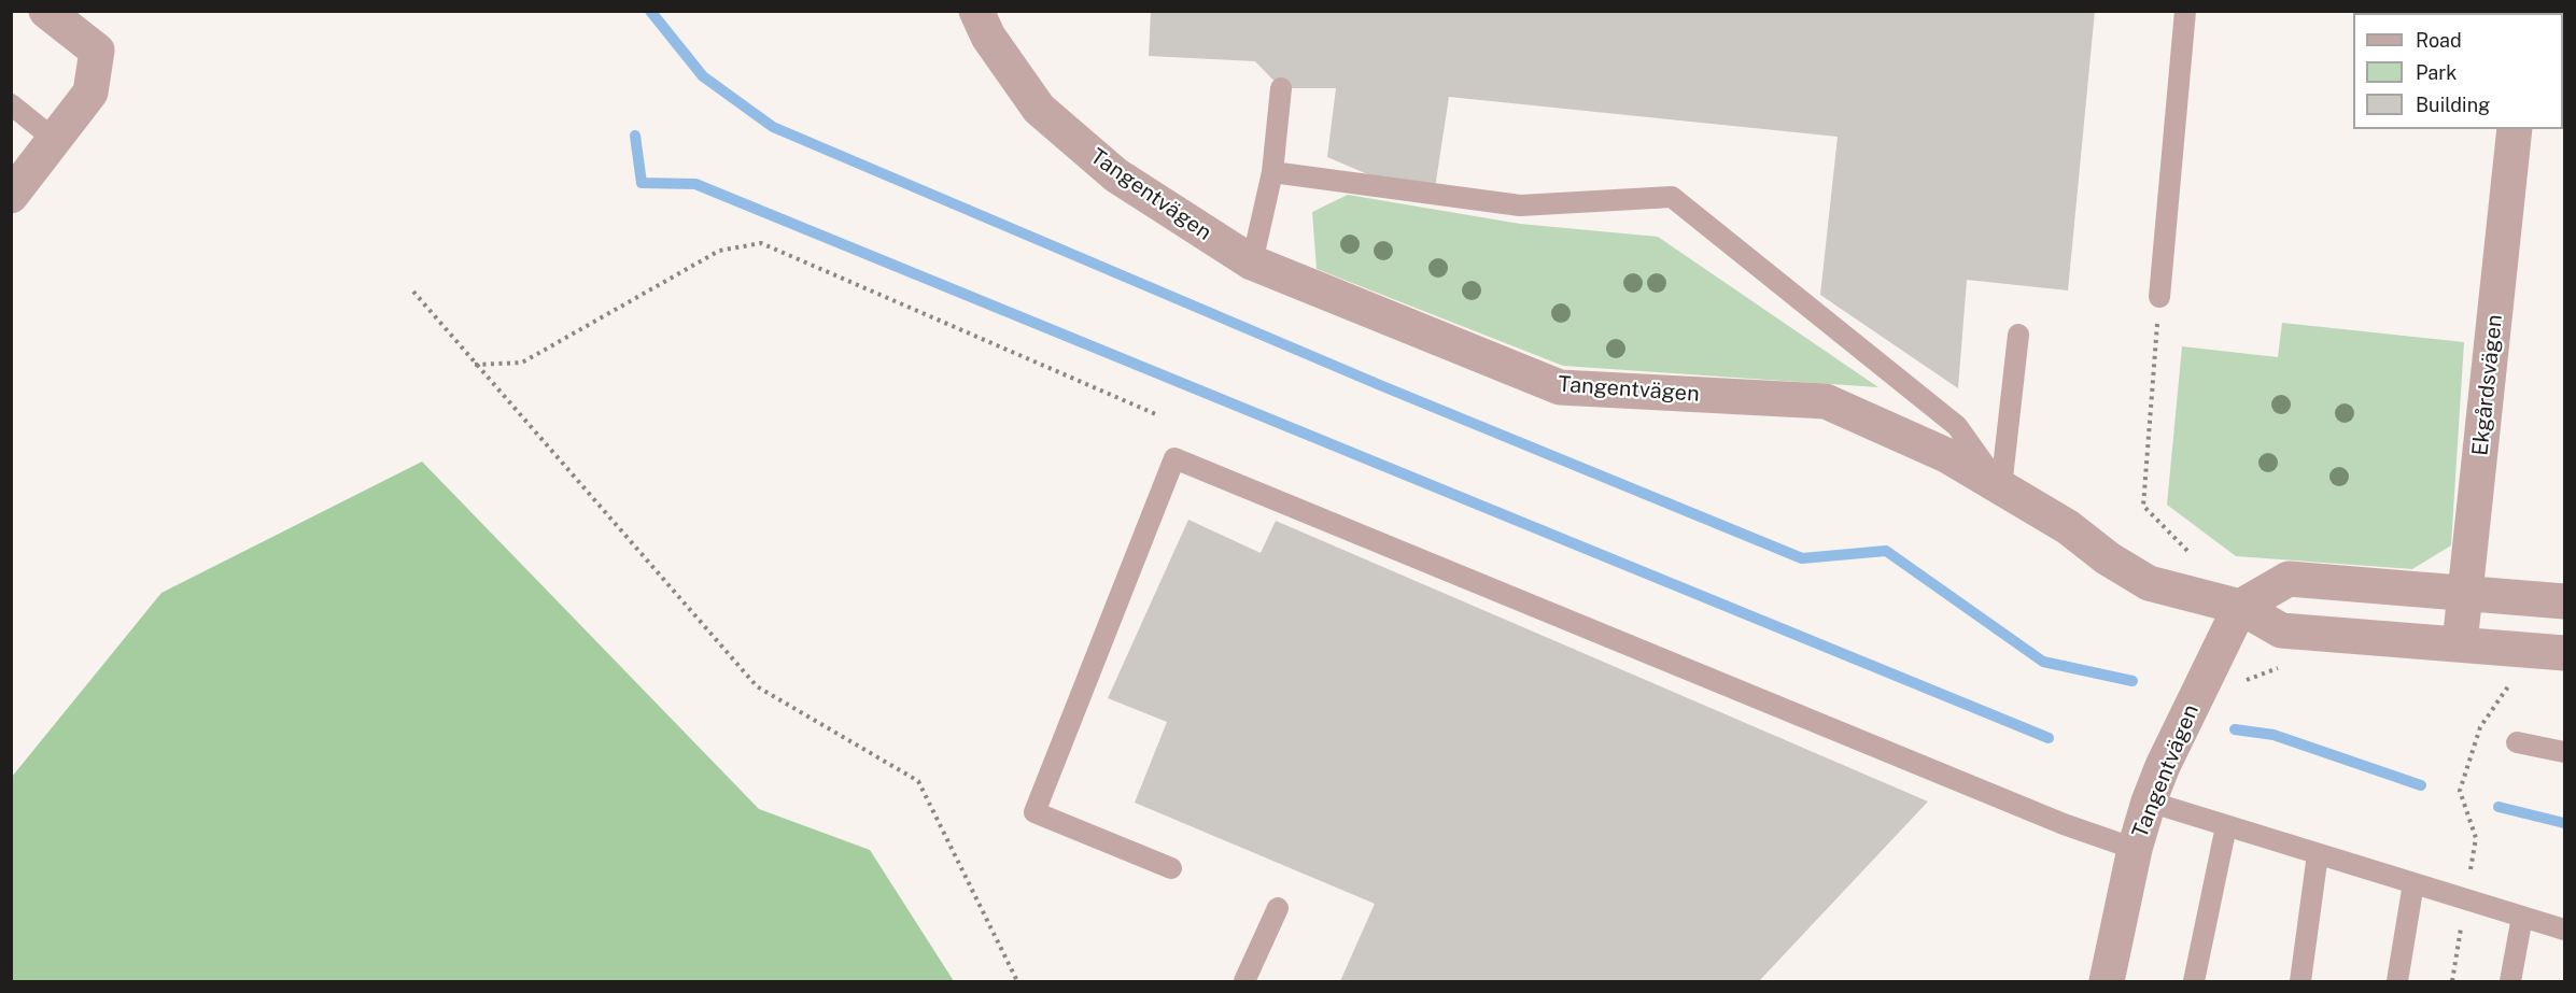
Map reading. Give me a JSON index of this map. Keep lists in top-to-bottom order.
{
  "streets": {
    "street": ["Tangentvägen", "Ekgårdsvägen"]
  },
  "crossings": [
    ["Tangentvägen", "Ekgårdsvägen"]
  ],
  "legend": ["Road", "Park", "Building"]
}
